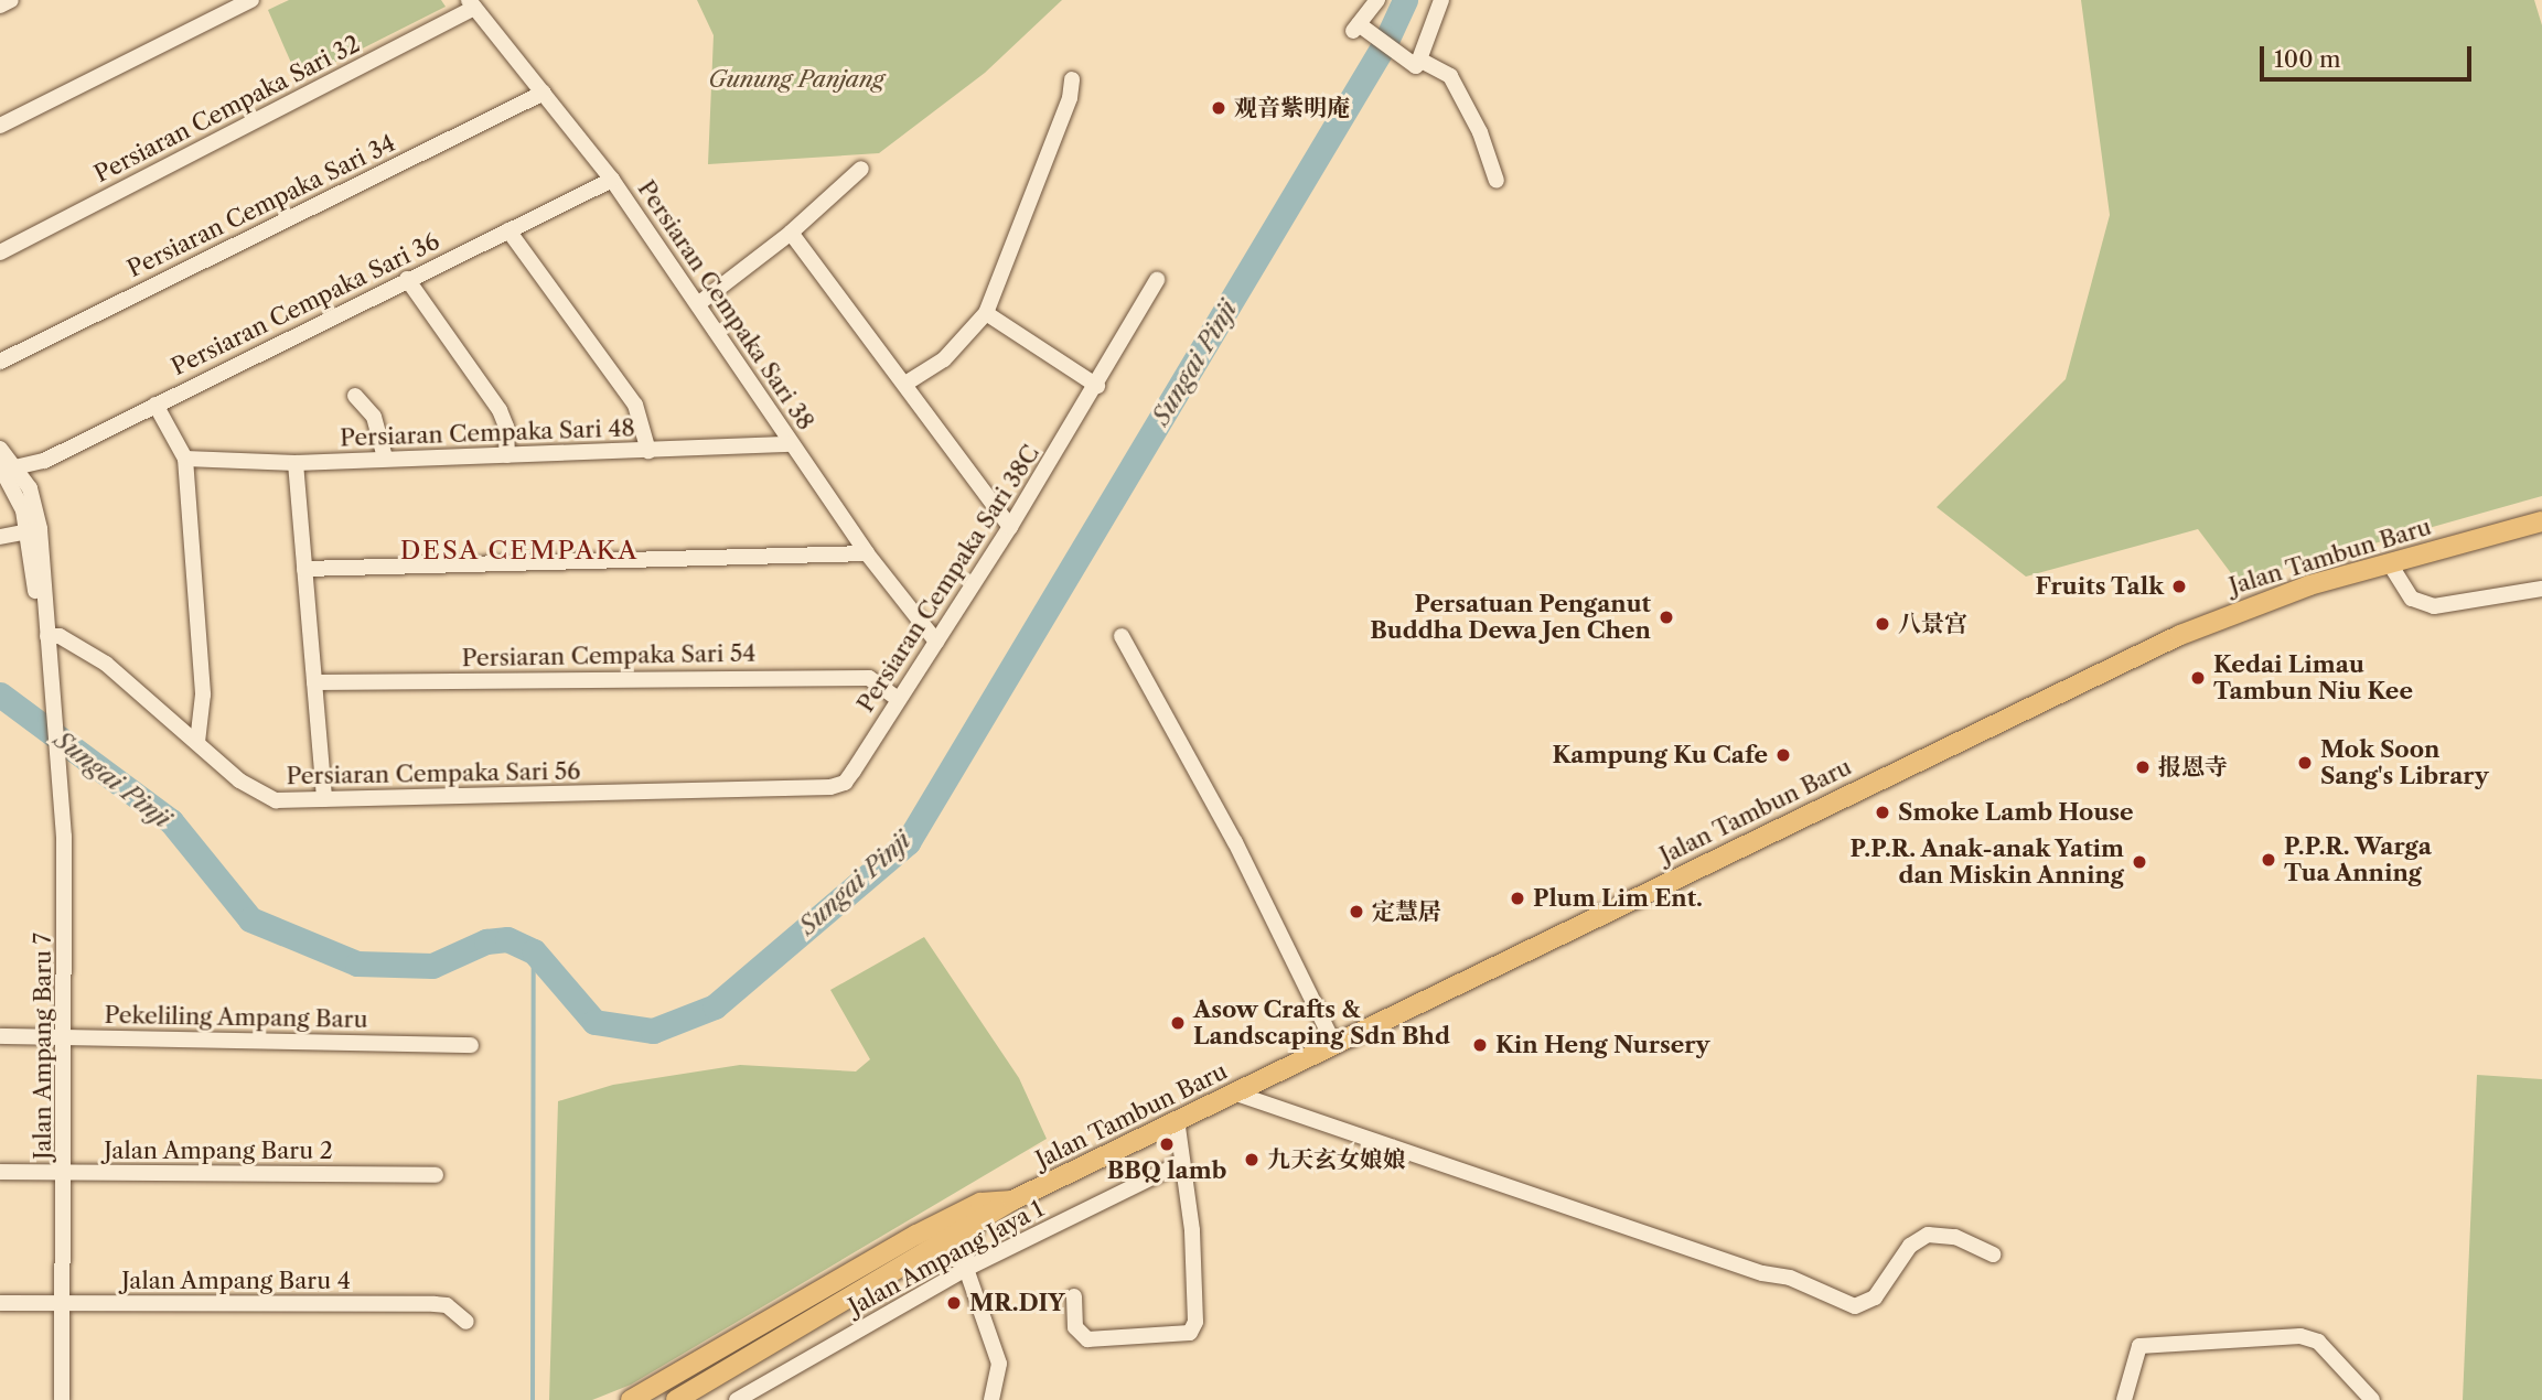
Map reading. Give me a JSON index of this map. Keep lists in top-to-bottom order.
{
  "streets": {
    "main road": ["Jalan Tambun Baru"],
    "street": [
      "Persiaran Cempaka Sari 32",
      "Persiaran Cempaka Sari 34",
      "Persiaran Cempaka Sari 36",
      "Persiaran Cempaka Sari 38",
      "Persiaran Cempaka Sari 48",
      "Persiaran Cempaka Sari 38C",
      "Persiaran Cempaka Sari 54",
      "Persiaran Cempaka Sari 56",
      "Pekeliling Ampang Baru",
      "Jalan Ampang Baru 7",
      "Jalan Ampang Baru 2",
      "Jalan Ampang Jaya 1",
      "Jalan Ampang Baru 4"
    ]
  },
  "crossings": [
    ["Persiaran Cempaka Sari 32", "Persiaran Cempaka Sari 38"],
    ["Persiaran Cempaka Sari 34", "Persiaran Cempaka Sari 38"],
    ["Persiaran Cempaka Sari 36", "Persiaran Cempaka Sari 38"],
    ["Persiaran Cempaka Sari 38", "Persiaran Cempaka Sari 48"],
    ["Persiaran Cempaka Sari 38", "Persiaran Cempaka Sari 38C"],
    ["Persiaran Cempaka Sari 38C", "Persiaran Cempaka Sari 54"],
    ["Persiaran Cempaka Sari 38C", "Persiaran Cempaka Sari 56"],
    ["Persiaran Cempaka Sari 56", "Jalan Ampang Baru 7"],
    ["Pekeliling Ampang Baru", "Jalan Ampang Baru 7"],
    ["Jalan Ampang Baru 7", "Jalan Ampang Baru 2"],
    ["Jalan Ampang Baru 7", "Jalan Ampang Baru 4"]
  ],
  "districts": ["DESA CEMPAKA"],
  "water": ["Sungai Pinji"],
  "parks": ["Gunung Panjang"],
  "places": [
    "观音紫明庵",
    "Fruits Talk",
    "Persatuan Penganut Buddha Dewa Jen Chen",
    "八景宫",
    "Kedai Limau Tambun Niu Kee",
    "Kampung Ku Cafe",
    "Mok Soon Sang's Library",
    "报恩寺",
    "Smoke Lamb House",
    "P.P.R. Warga Tua Anning",
    "P.P.R. Anak-anak Yatim dan Miskin Anning",
    "Plum Lim Ent.",
    "定慧居",
    "Asow Crafts & Landscaping Sdn Bhd",
    "Kin Heng Nursery",
    "BBQ lamb",
    "九天玄女娘娘",
    "MR.DIY"
  ],
  "scale_bar": "100 m"
}
